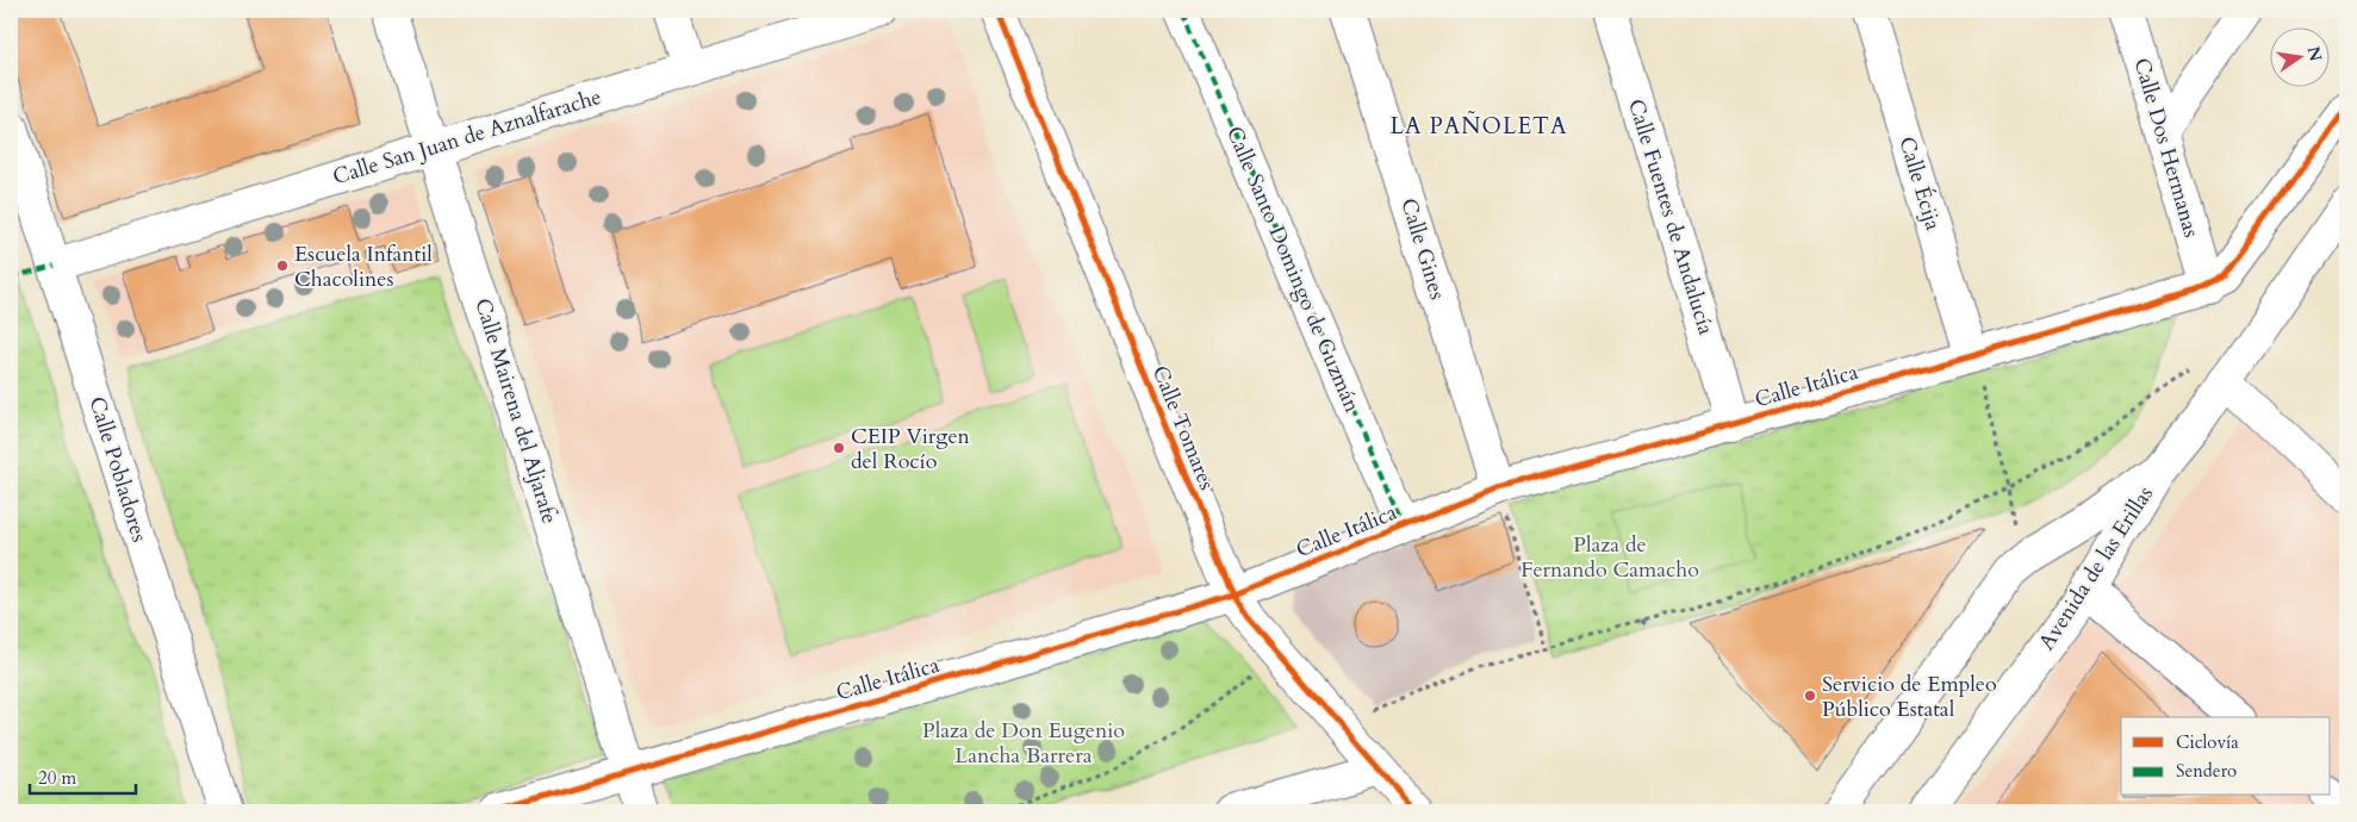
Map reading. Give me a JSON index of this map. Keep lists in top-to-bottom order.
{
  "streets": {
    "street": [
      "Calle San Juan de Aznalfarache",
      "Calle Dos Hermanas",
      "Calle Écija",
      "Calle Fuentes de Andalucía",
      "Calle Gines",
      "Calle Santo Domingo de Guzmán",
      "Calle Itálica",
      "Calle Mairena del Aljarafe",
      "Calle Tomares",
      "Calle Pobladores",
      "Avenida de las Erillas"
    ]
  },
  "crossings": [
    ["Calle San Juan de Aznalfarache", "Calle Mairena del Aljarafe"],
    ["Calle San Juan de Aznalfarache", "Calle Pobladores"],
    ["Calle Dos Hermanas", "Calle Itálica"],
    ["Calle Écija", "Calle Itálica"],
    ["Calle Fuentes de Andalucía", "Calle Itálica"],
    ["Calle Gines", "Calle Itálica"],
    ["Calle Santo Domingo de Guzmán", "Calle Itálica"],
    ["Calle Itálica", "Calle Mairena del Aljarafe"],
    ["Calle Itálica", "Calle Tomares"]
  ],
  "districts": ["LA PAÑOLETA"],
  "parks": ["Plaza de Fernando Camacho", "Plaza de Don Eugenio Lancha Barrera"],
  "places": ["Escuela Infantil Chacolines", "CEIP Virgen del Rocío", "Servicio de Empleo Público Estatal"],
  "legend": ["Ciclovía", "Sendero"],
  "scale_bar": "20 m",
  "north": "right"
}
